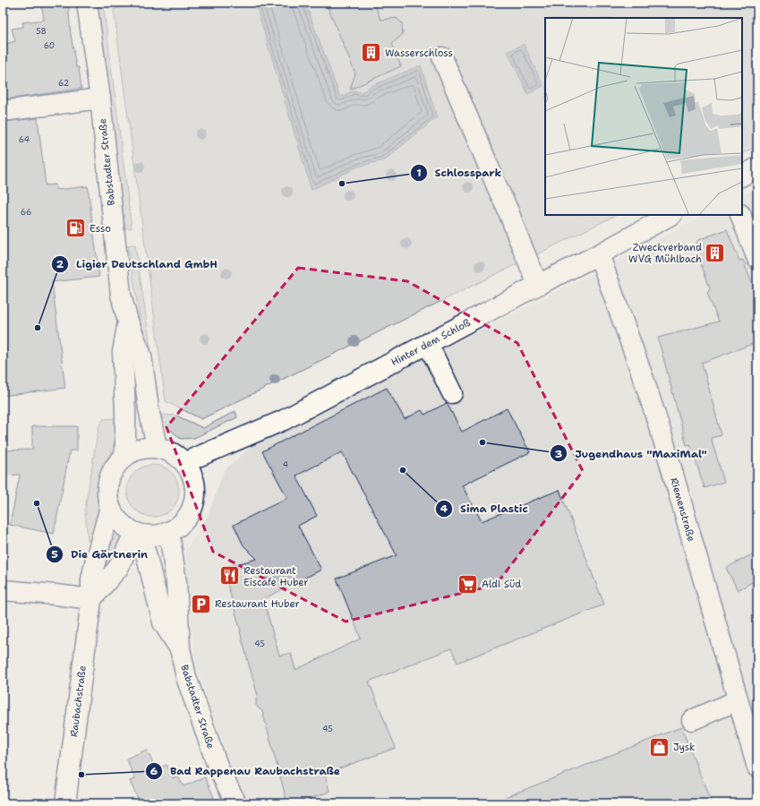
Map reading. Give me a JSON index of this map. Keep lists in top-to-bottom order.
{
  "streets": {
    "street": [
      "Babstadter Straße",
      "Hinter dem Schloß",
      "Riemenstraße",
      "Raubachstraße"
    ]
  },
  "crossings": [
    ["Babstadter Straße", "Hinter dem Schloß"],
    ["Babstadter Straße", "Raubachstraße"],
    ["Hinter dem Schloß", "Riemenstraße"],
    ["Hinter dem Schloß", "Raubachstraße"]
  ],
  "places": {
    "building": ["Wasserschloss", "Zweckverband WVG Mühlbach"],
    "other": [
      "Schlosspark",
      "Ligier Deutschland GmbH",
      "Jugendhaus \"MaxiMal\"",
      "Sima Plastic",
      "Die Gärtnerin",
      "Bad Rappenau Raubachstraße"
    ],
    "fuel station": ["Esso"],
    "restaurant": ["Restaurant Eiscafe Huber"],
    "supermarket": ["Aldi Süd"],
    "parking": ["Restaurant Huber"],
    "shop": ["Jysk"]
  },
  "house_numbers": [
    "58",
    "60",
    "62",
    "64",
    "66",
    "4",
    "45",
    "45"
  ]
}
